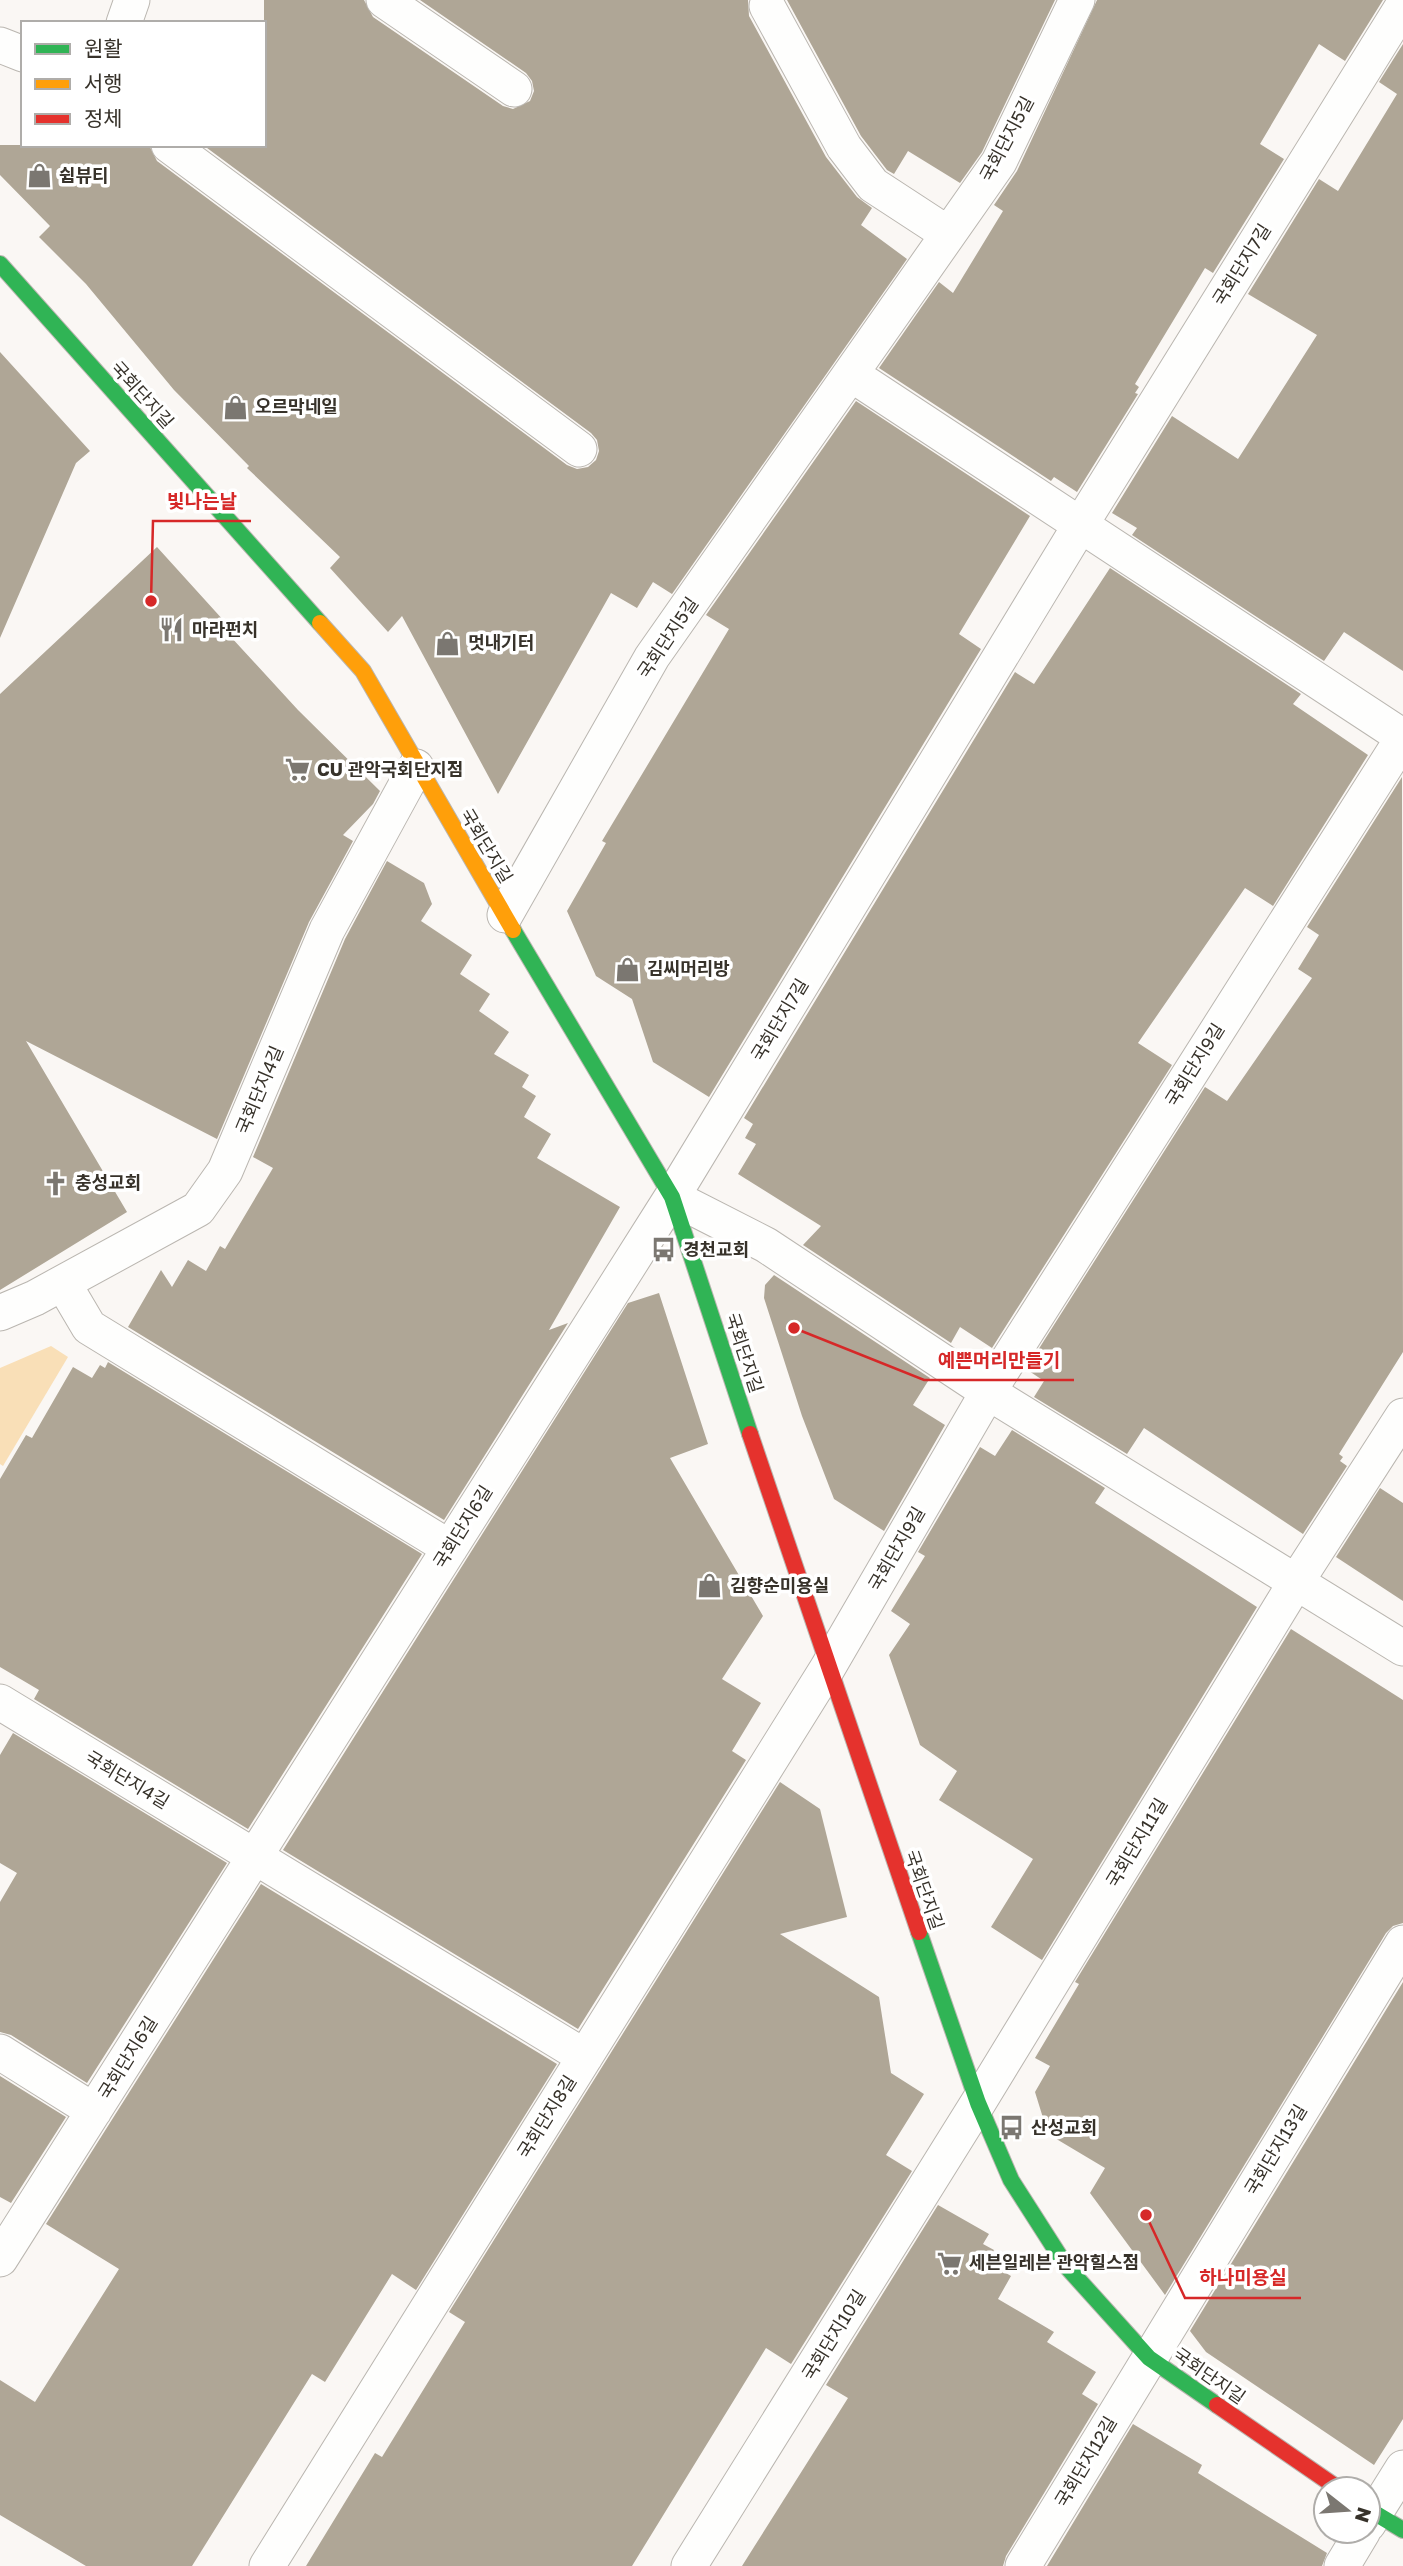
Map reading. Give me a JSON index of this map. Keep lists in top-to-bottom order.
{
  "streets": {
    "street": ["국회단지길"],
    "lane": [
      "국회단지5길",
      "국회단지7길",
      "국회단지9길",
      "국회단지4길",
      "국회단지6길",
      "국회단지11길",
      "국회단지8길",
      "국회단지13길",
      "국회단지10길",
      "국회단지12길"
    ]
  },
  "crossings": [
    ["국회단지5길", "국회단지길"],
    ["국회단지7길", "국회단지길"],
    ["국회단지7길", "국회단지6길"],
    ["국회단지길", "국회단지9길"],
    ["국회단지길", "국회단지4길"],
    ["국회단지길", "국회단지6길"],
    ["국회단지길", "국회단지11길"],
    ["국회단지길", "국회단지8길"],
    ["국회단지길", "국회단지13길"],
    ["국회단지길", "국회단지10길"],
    ["국회단지길", "국회단지12길"],
    ["국회단지9길", "국회단지8길"],
    ["국회단지4길", "국회단지6길"],
    ["국회단지11길", "국회단지10길"],
    ["국회단지13길", "국회단지12길"]
  ],
  "places": {
    "shop": [
      "쉼뷰티",
      "오르막네일",
      "멋내기터",
      "김씨머리방",
      "김향순미용실"
    ],
    "other": ["빛나는날", "예쁜머리만들기", "하나미용실"],
    "restaurant": ["마라펀치"],
    "supermarket": ["CU 관악국회단지점", "세븐일레븐 관악힐스점"],
    "church": ["충성교회"],
    "bus stop": ["경천교회", "산성교회"]
  },
  "legend": ["원활", "서행", "정체"],
  "north": "right"
}
